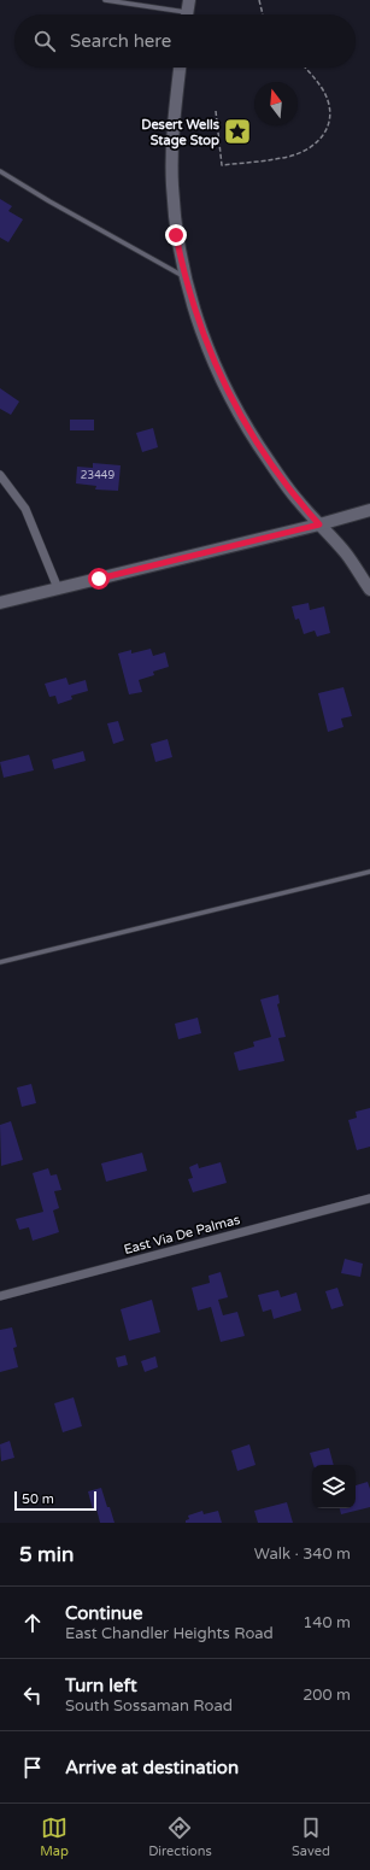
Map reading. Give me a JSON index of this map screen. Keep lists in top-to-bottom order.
{
  "streets": {
    "street": ["East Via De Palmas"]
  },
  "places": {
    "place": ["Desert Wells Stage Stop"]
  },
  "house_numbers": ["23449"],
  "scale_bar": "50 m",
  "north": "top",
  "page": {
    "search": "Search here",
    "scale": "50 m",
    "heading": ["5 min", "Walk · 340 m"],
    "list": [
      ["Continue", "East Chandler Heights Road", "140 m"],
      ["Turn left", "South Sossaman Road", "200 m"],
      "Arrive at destination"
    ],
    "nav": ["Map", "Directions", "Saved"]
  }
}
